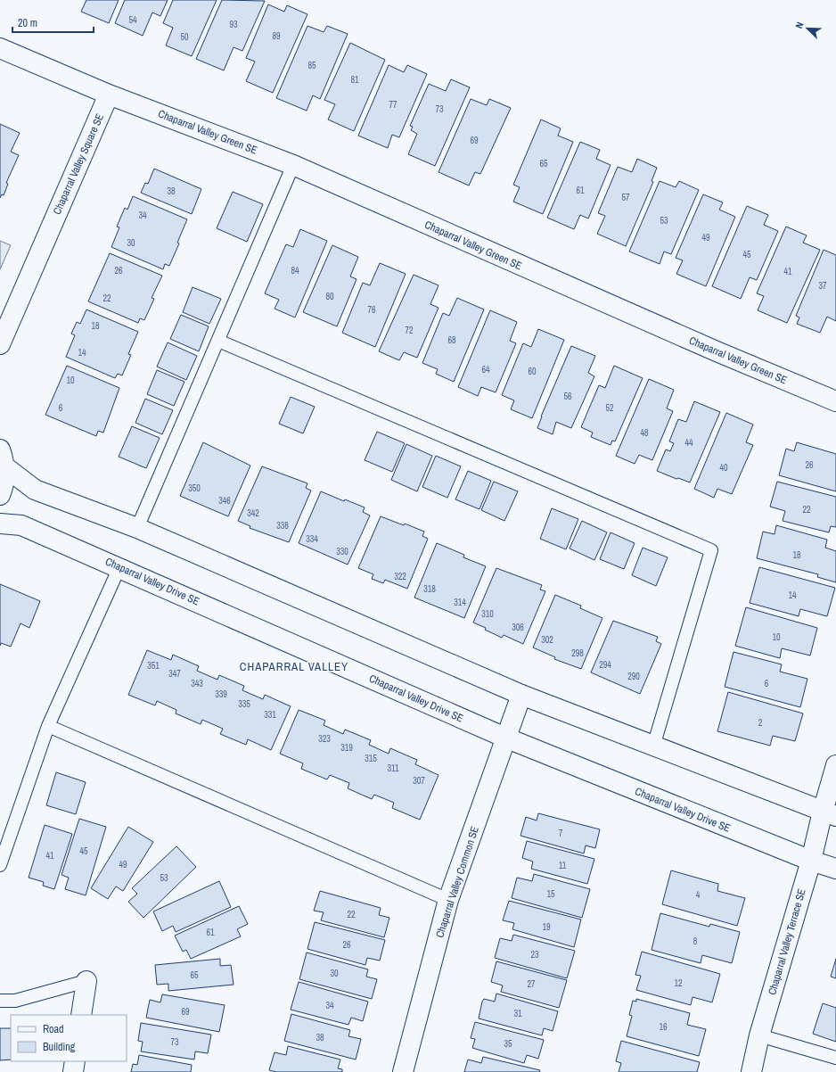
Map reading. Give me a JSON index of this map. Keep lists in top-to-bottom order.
{
  "streets": {
    "street": [
      "Chaparral Valley Green SE",
      "Chaparral Valley Square SE",
      "Chaparral Valley Drive SE",
      "Chaparral Valley Common SE",
      "Chaparral Valley Terrace SE"
    ]
  },
  "crossings": [
    ["Chaparral Valley Green SE", "Chaparral Valley Square SE"],
    ["Chaparral Valley Drive SE", "Chaparral Valley Common SE"],
    ["Chaparral Valley Drive SE", "Chaparral Valley Terrace SE"]
  ],
  "districts": ["CHAPARRAL VALLEY"],
  "house_numbers": [
    "54",
    "93",
    "89",
    "50",
    "85",
    "81",
    "77",
    "73",
    "69",
    "65",
    "61",
    "38",
    "57",
    "34",
    "53",
    "49",
    "30",
    "45",
    "26",
    "84",
    "41",
    "37",
    "80",
    "22",
    "76",
    "18",
    "72",
    "68",
    "14",
    "64",
    "60",
    "10",
    "56",
    "6",
    "52",
    "48",
    "44",
    "26",
    "40",
    "350",
    "346",
    "22",
    "342",
    "338",
    "334",
    "330",
    "18",
    "322",
    "318",
    "14",
    "314",
    "310",
    "306",
    "10",
    "302",
    "298",
    "294",
    "351",
    "347",
    "290",
    "343",
    "6",
    "339",
    "335",
    "331",
    "2",
    "323",
    "319",
    "315",
    "311",
    "307",
    "7",
    "45",
    "41",
    "49",
    "11",
    "53",
    "15",
    "4",
    "22",
    "19",
    "61",
    "8",
    "26",
    "23",
    "30",
    "65",
    "12",
    "27",
    "34",
    "69",
    "31",
    "16",
    "38",
    "73",
    "35"
  ],
  "legend": ["Road", "Building"],
  "scale_bar": "20 m",
  "north": "top left"
}
